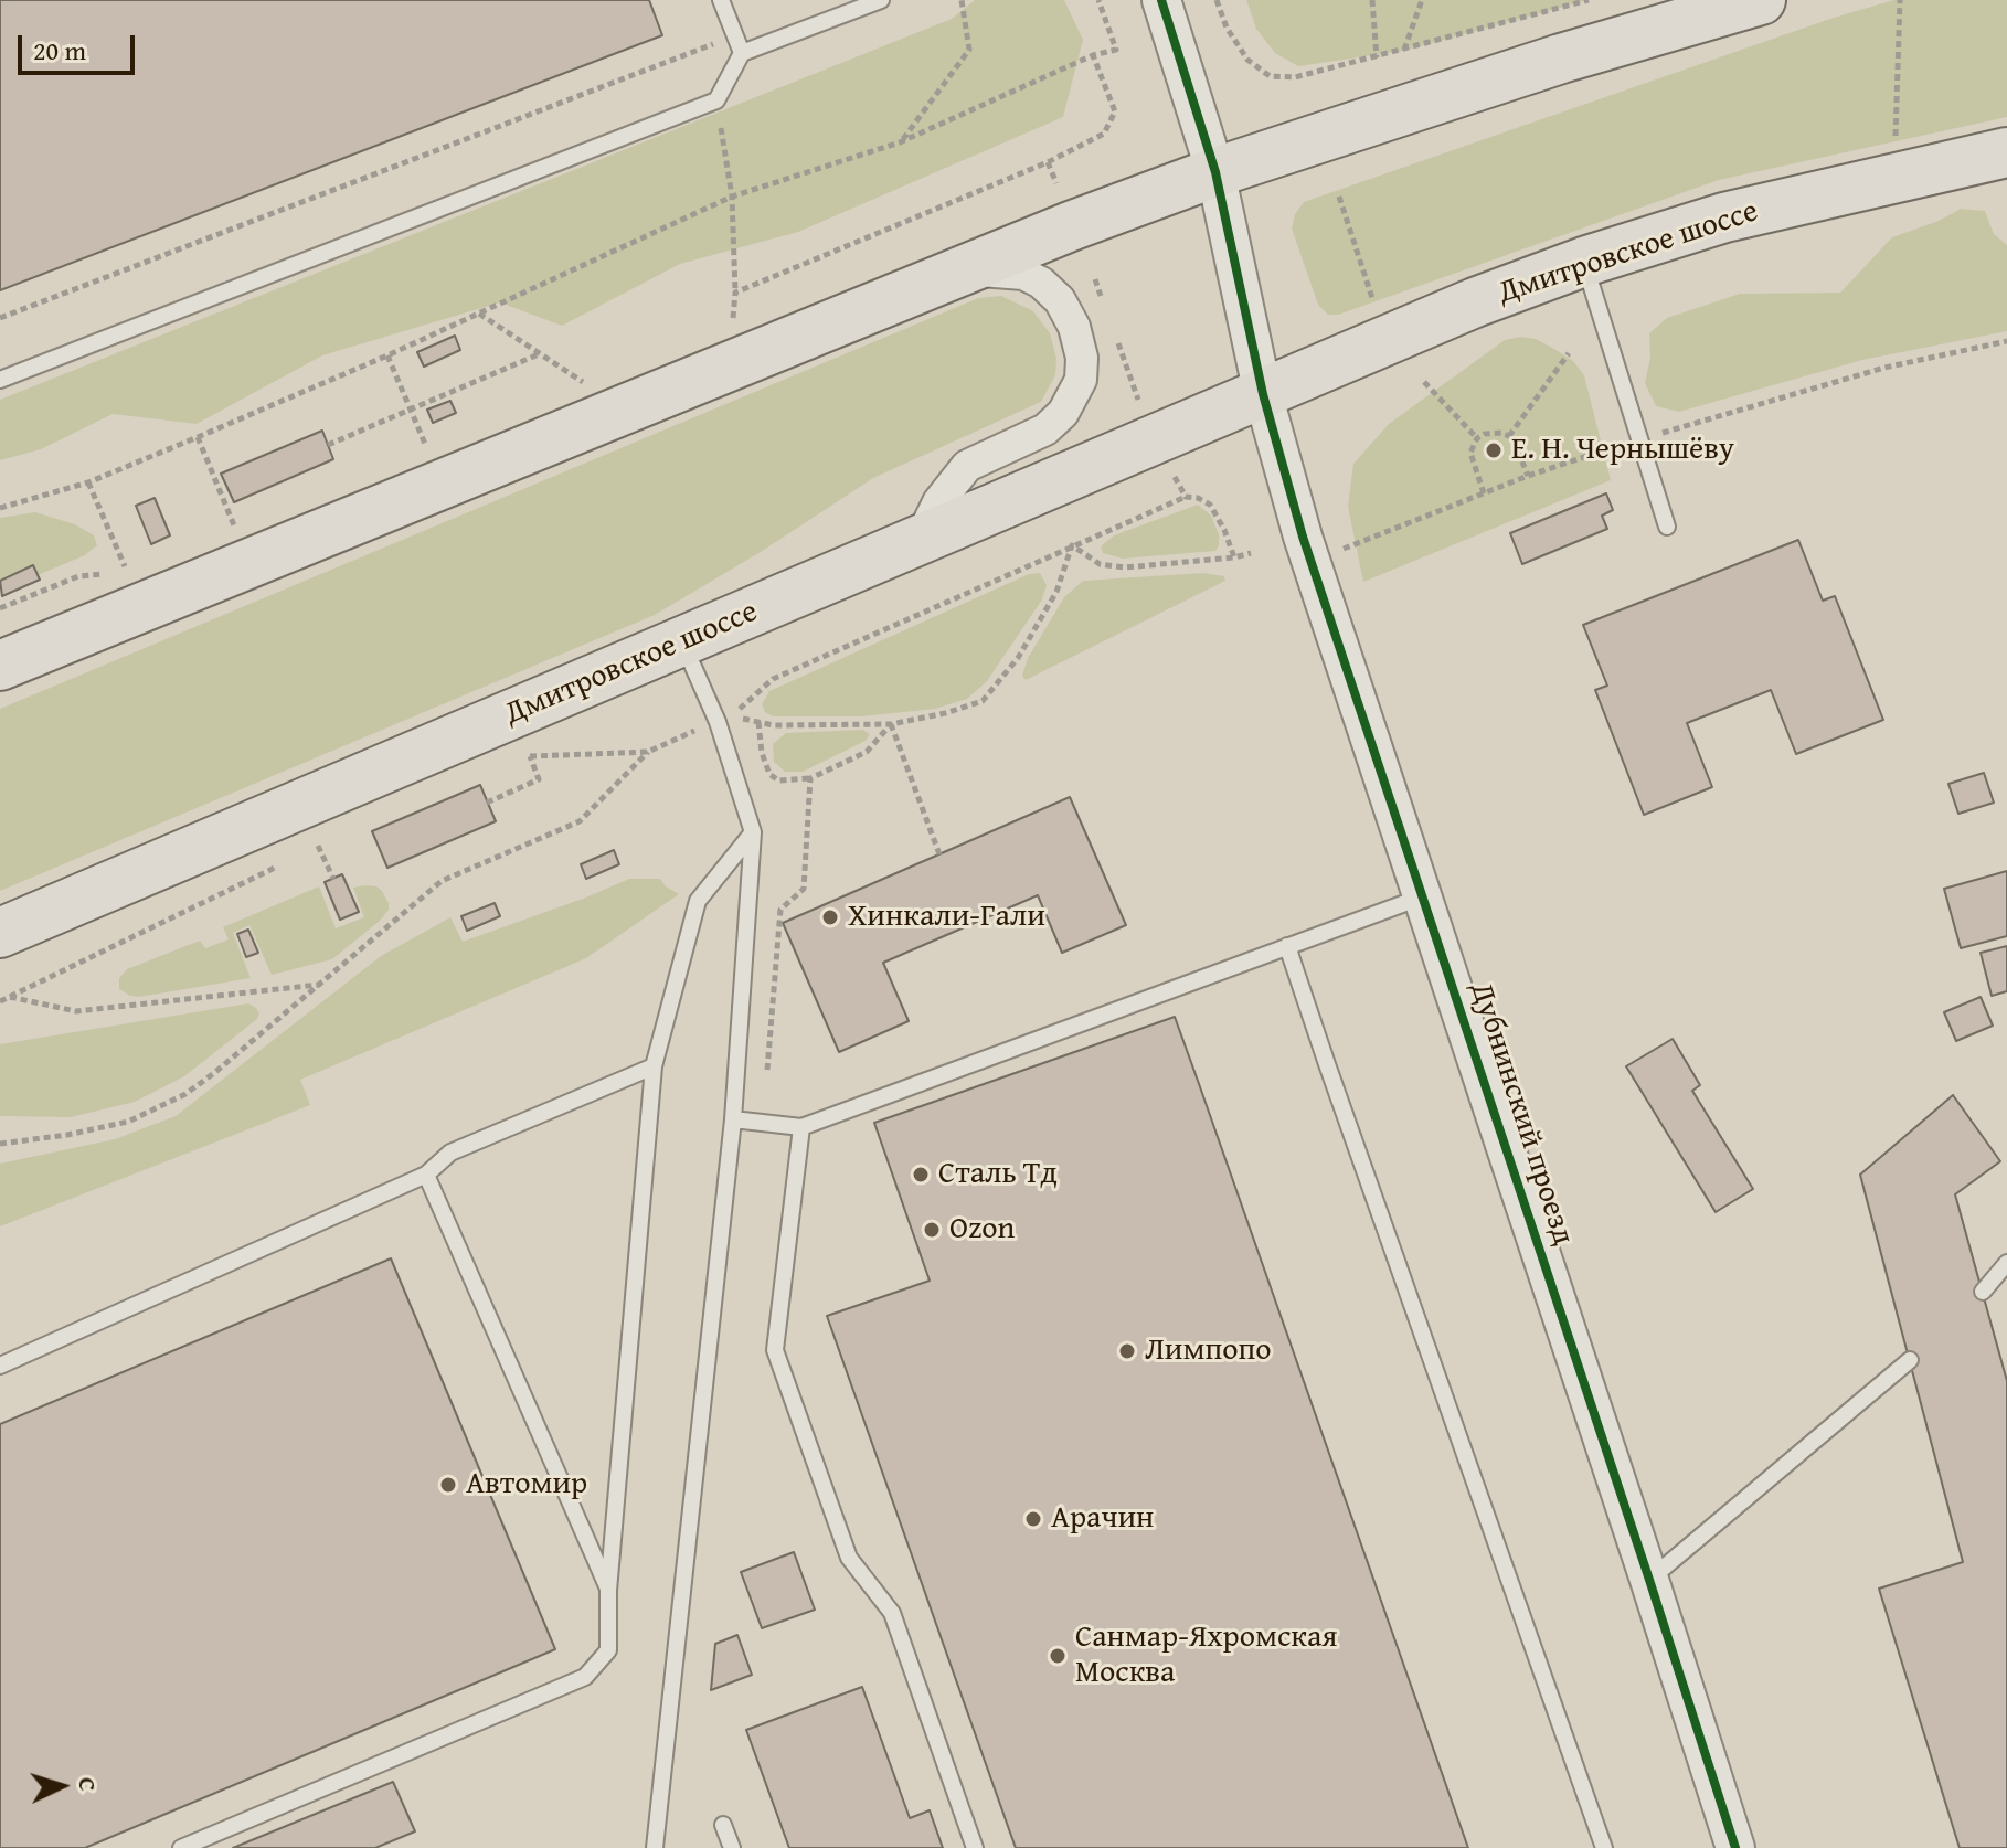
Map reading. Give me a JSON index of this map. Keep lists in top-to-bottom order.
{
  "streets": {
    "main road": ["Дмитровское шоссе"],
    "street": ["Дубнинский проезд"]
  },
  "crossings": [
    ["Дмитровское шоссе", "Дубнинский проезд"]
  ],
  "places": [
    "Е. Н. Чернышёву",
    "Хинкали-Гали",
    "Сталь Тд",
    "Ozon",
    "Лимпопо",
    "Автомир",
    "Арачин",
    "Санмар-Яхромская Москва"
  ],
  "scale_bar": "20 m",
  "north": "right"
}
